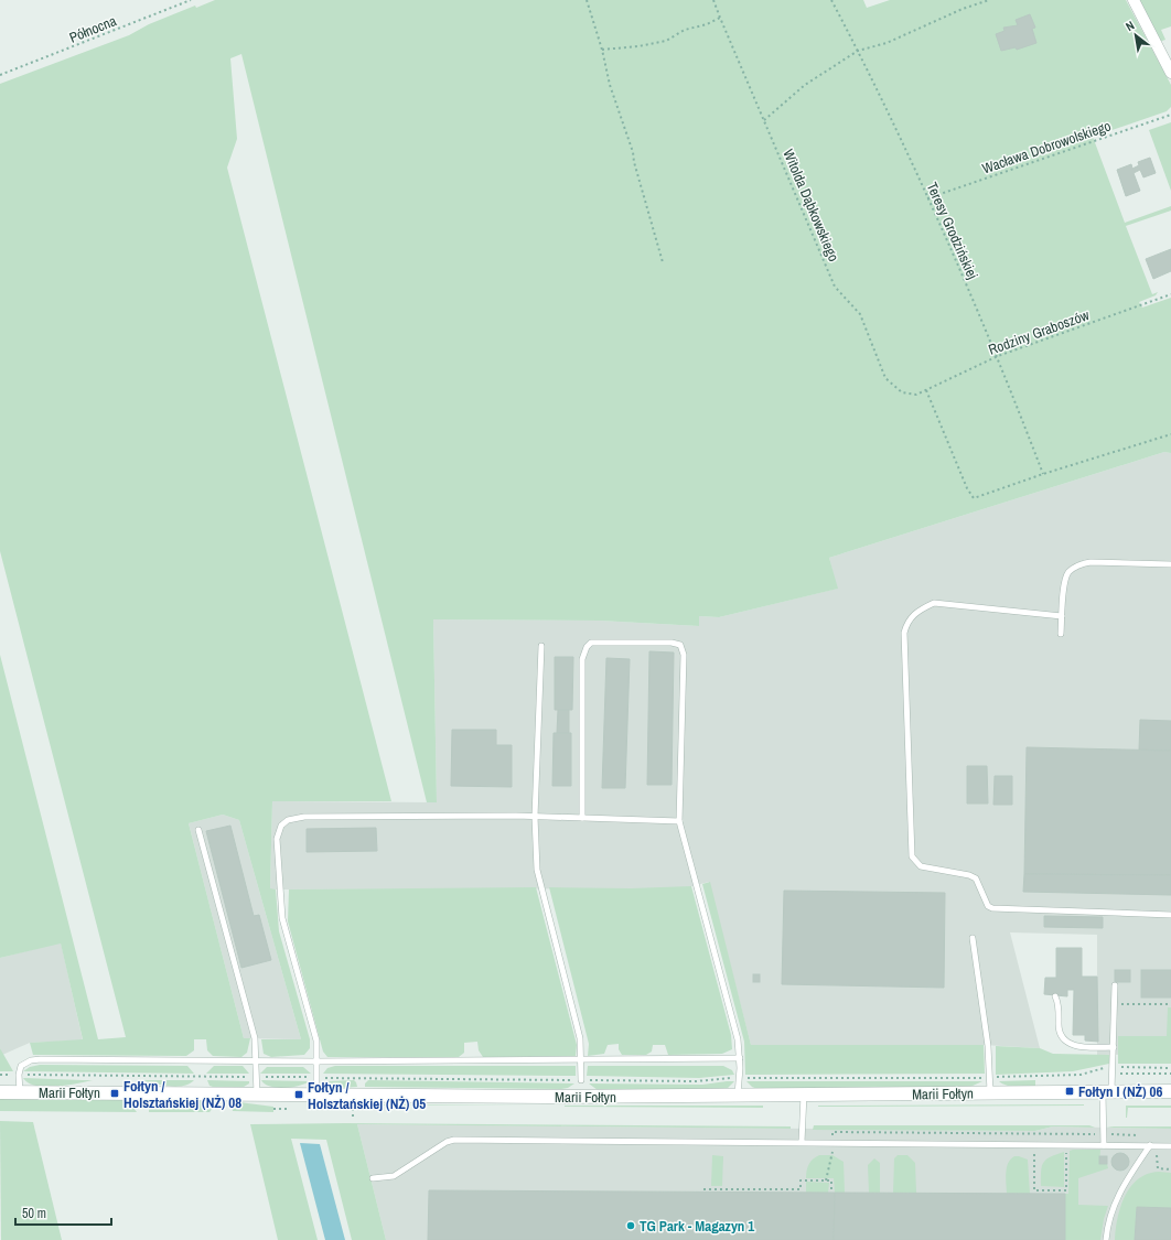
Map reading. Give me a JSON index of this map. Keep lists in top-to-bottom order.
{
  "streets": {
    "street": ["Marii Fołtyn"],
    "path": [
      "Północna",
      "Wacława Dobrowolskiego",
      "Witolda Dąbkowskiego",
      "Teresy Grodzińskiej",
      "Rodziny Graboszów"
    ]
  },
  "crossings": [
    ["Wacława Dobrowolskiego", "Teresy Grodzińskiej"],
    ["Witolda Dąbkowskiego", "Rodziny Graboszów"],
    ["Teresy Grodzińskiej", "Rodziny Graboszów"]
  ],
  "places": {
    "transit": ["Fołtyn I (NŻ) 06", "Fołtyn / Holsztańskiej (NŻ) 08", "Fołtyn / Holsztańskiej (NŻ) 05"],
    "other": ["TG Park - Magazyn 1"]
  },
  "scale_bar": "50 m",
  "north": "top left"
}
